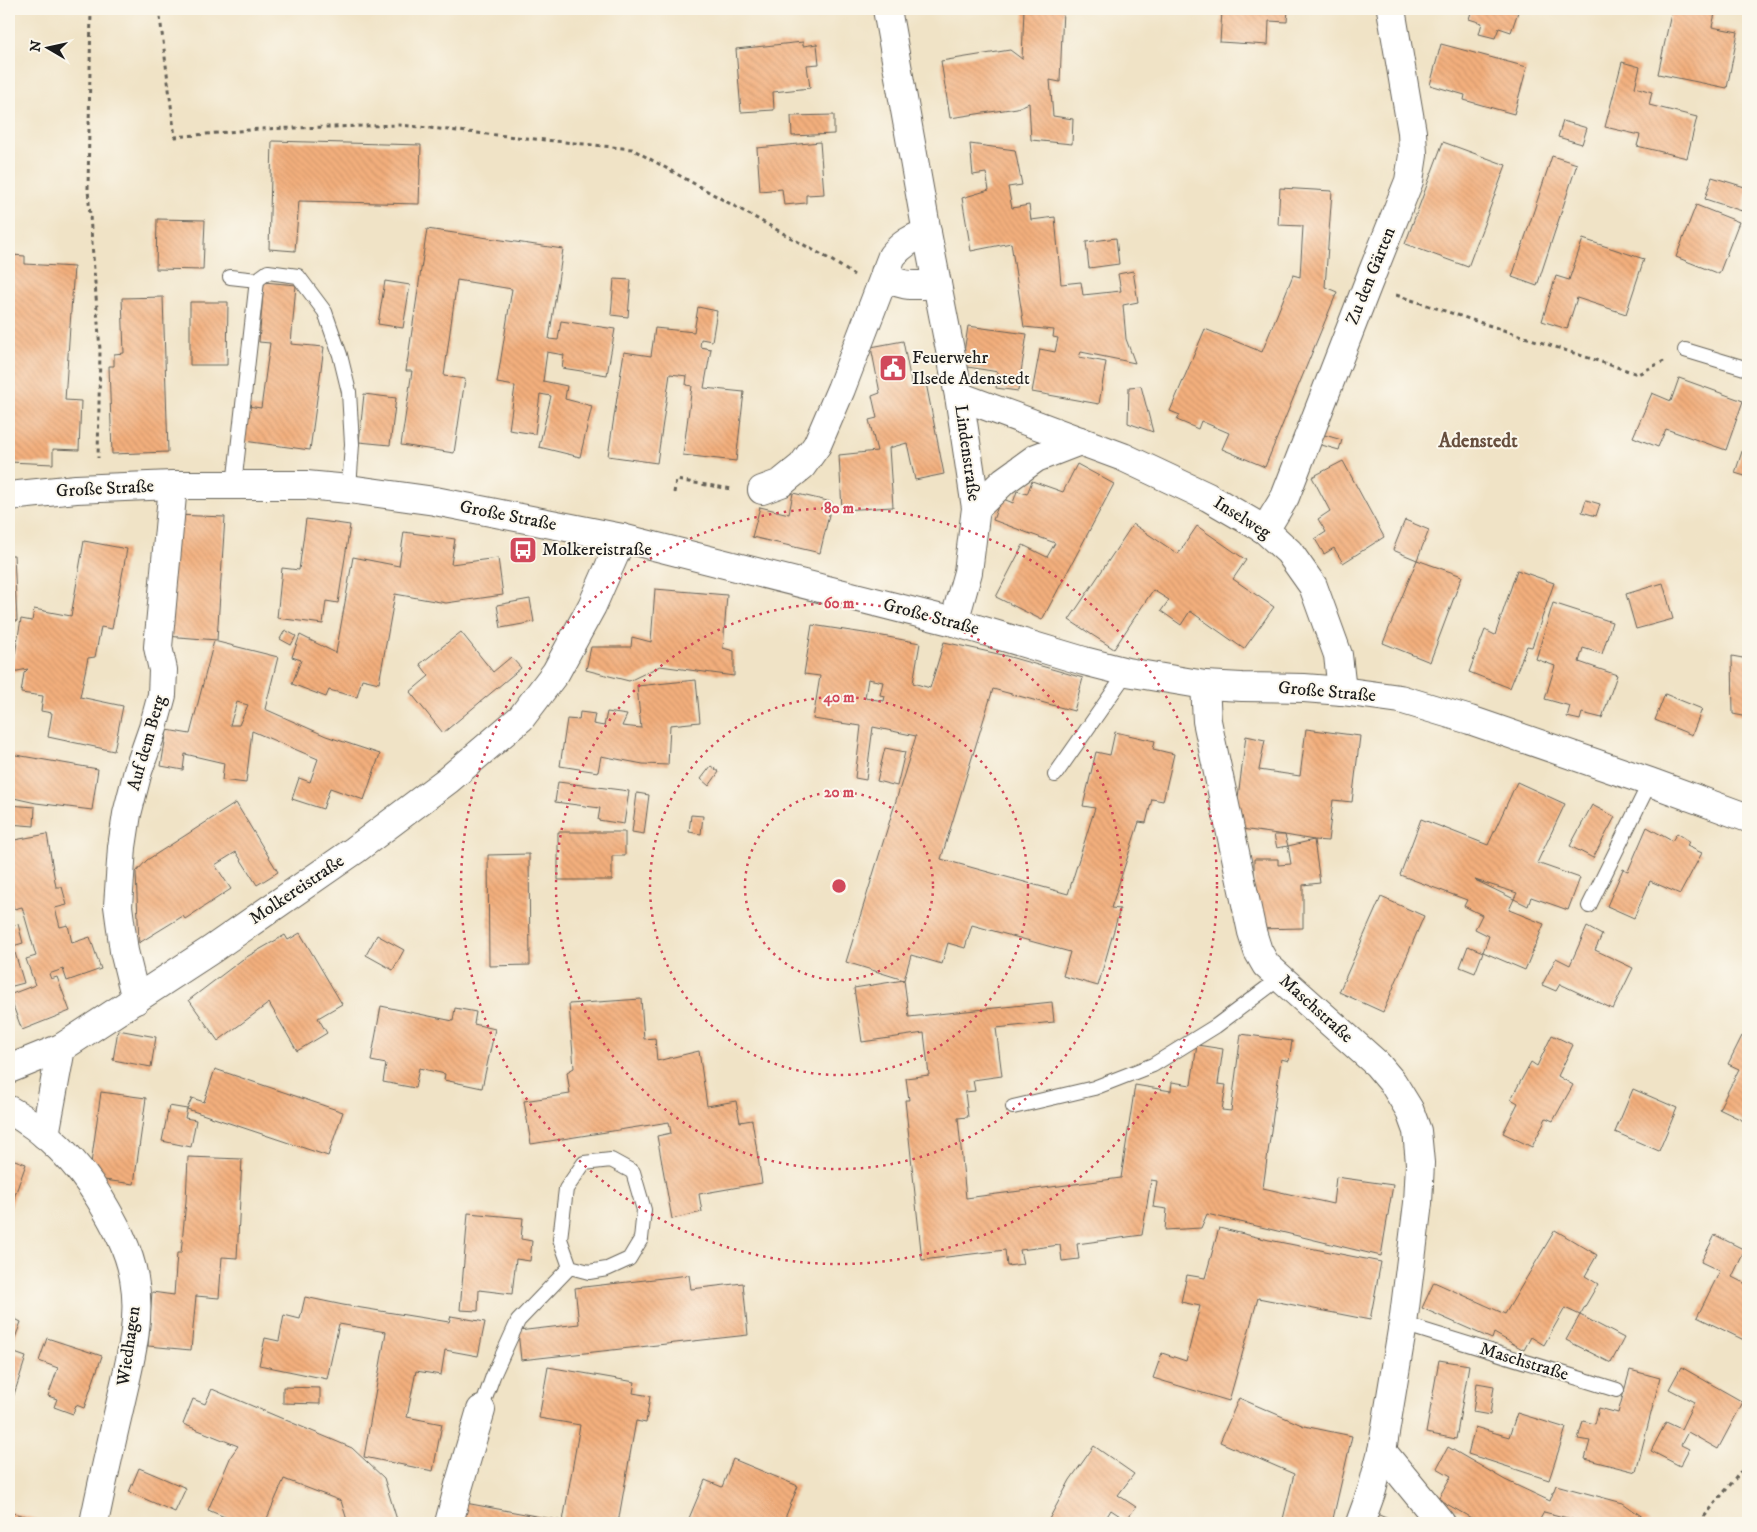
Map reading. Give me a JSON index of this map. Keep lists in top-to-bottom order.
{
  "streets": {
    "street": [
      "Zu den Gärten",
      "Lindenstraße",
      "Große Straße",
      "Inselweg",
      "Auf dem Berg",
      "Molkereistraße",
      "Maschstraße",
      "Wiedhagen"
    ]
  },
  "crossings": [
    ["Zu den Gärten", "Inselweg"],
    ["Lindenstraße", "Große Straße"],
    ["Lindenstraße", "Inselweg"],
    ["Große Straße", "Inselweg"],
    ["Große Straße", "Auf dem Berg"],
    ["Große Straße", "Molkereistraße"],
    ["Große Straße", "Maschstraße"],
    ["Auf dem Berg", "Molkereistraße"]
  ],
  "districts": ["Adenstedt"],
  "places": {
    "public building": ["Feuerwehr Ilsede Adenstedt"],
    "bus stop": ["Molkereistraße"]
  },
  "north": "left",
  "rings": [
    "80 m",
    "60 m",
    "40 m",
    "20 m"
  ]
}
